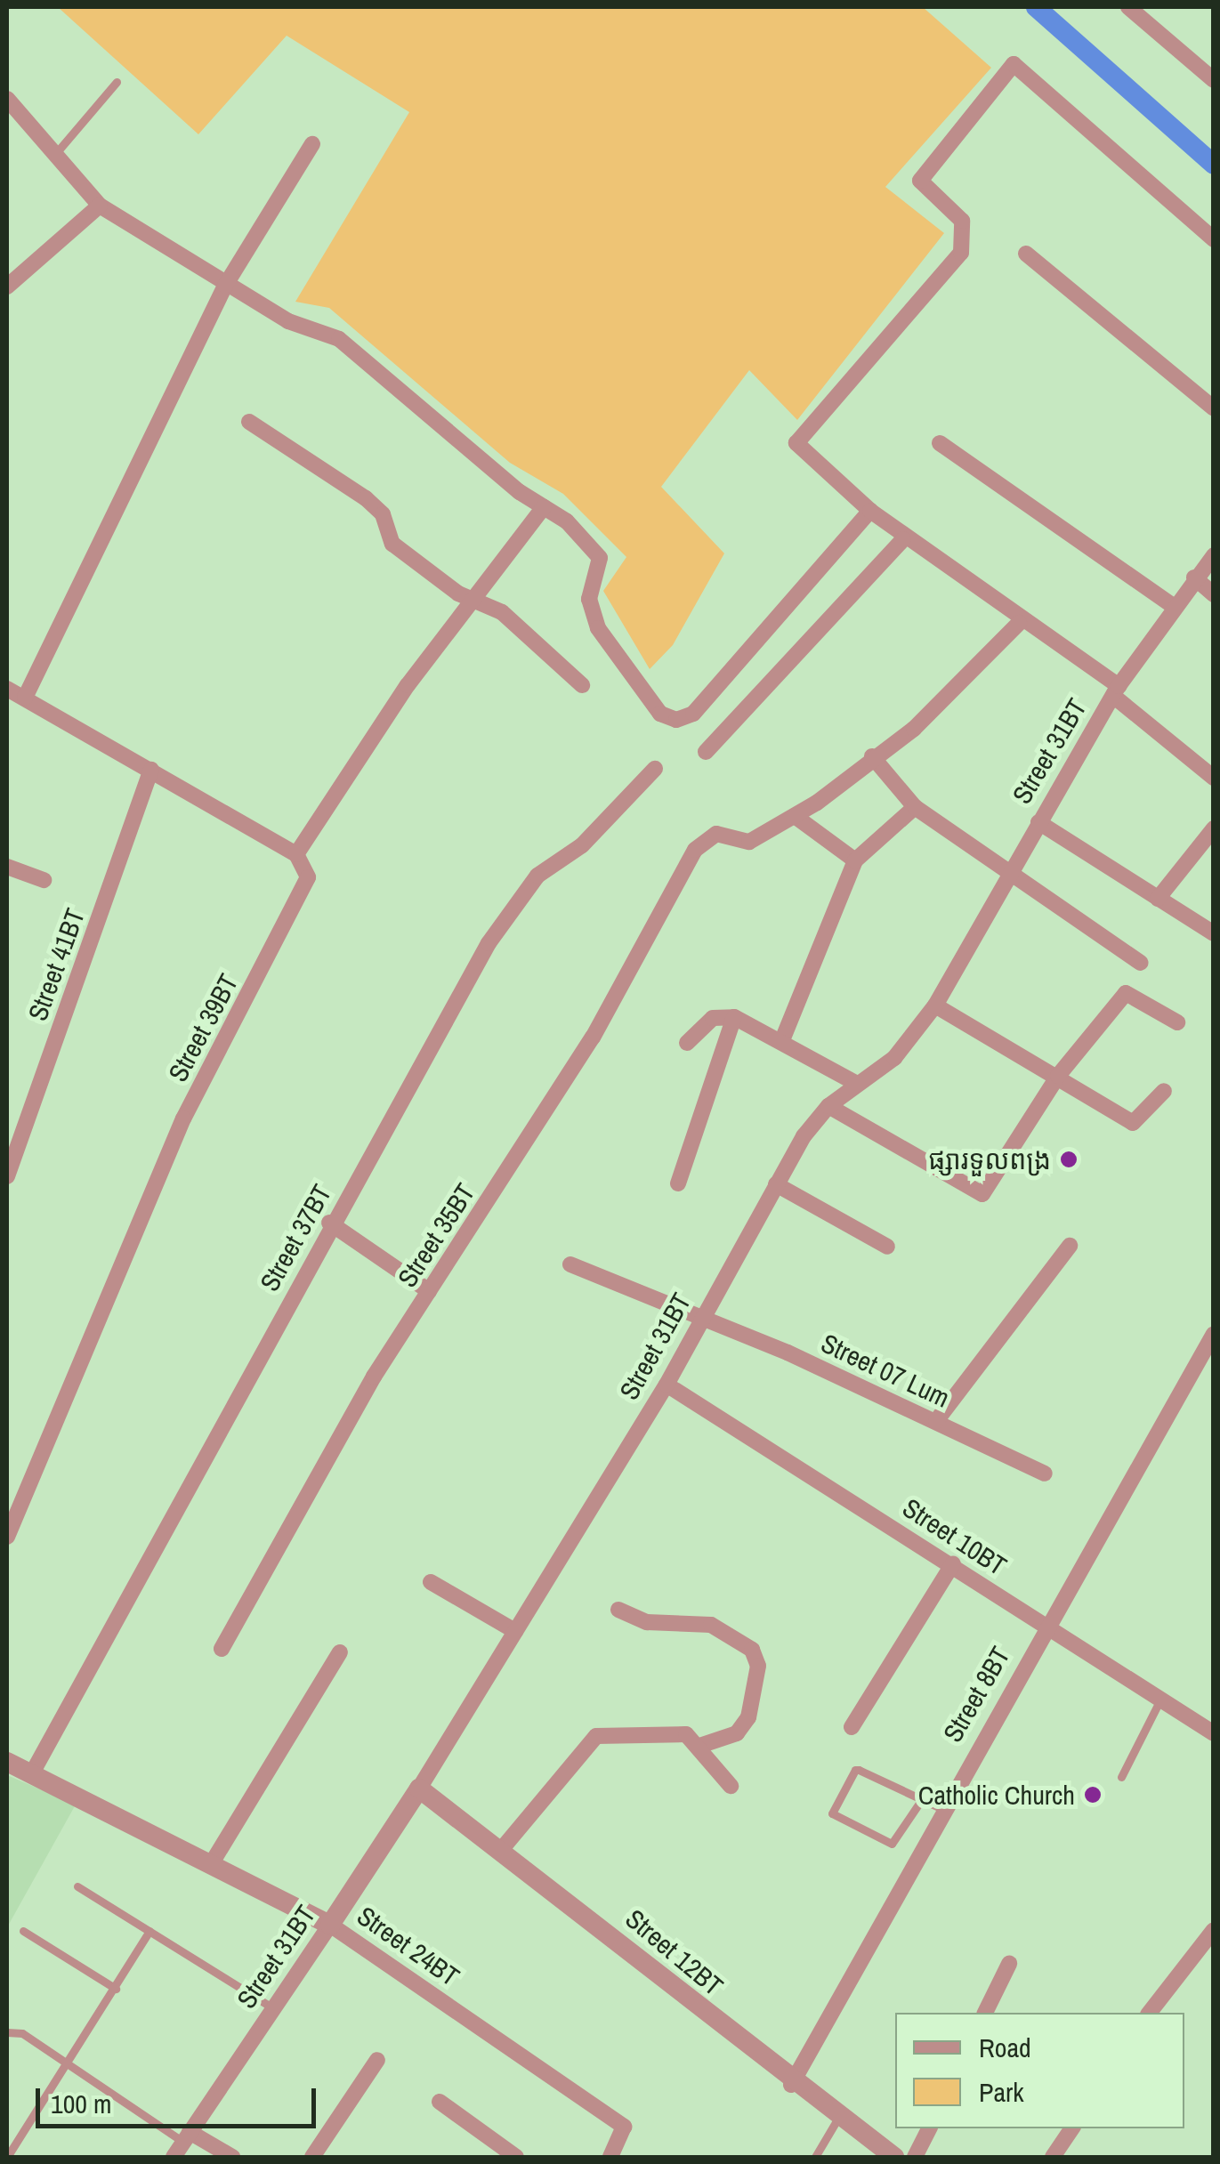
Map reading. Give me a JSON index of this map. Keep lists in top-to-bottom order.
{
  "streets": {
    "street": [
      "Street 31BT",
      "Street 41BT",
      "Street 39BT",
      "Street 35BT",
      "Street 37BT",
      "Street 07 Lum",
      "Street 10BT",
      "Street 8BT",
      "Street 24BT",
      "Street 12BT"
    ]
  },
  "crossings": [
    ["Street 31BT", "Street 07 Lum"],
    ["Street 31BT", "Street 10BT"],
    ["Street 31BT", "Street 24BT"],
    ["Street 31BT", "Street 12BT"],
    ["Street 37BT", "Street 24BT"],
    ["Street 10BT", "Street 8BT"],
    ["Street 8BT", "Street 12BT"]
  ],
  "places": ["ផ្សារទួលពង្រ", "Catholic Church"],
  "legend": ["Road", "Park"],
  "scale_bar": "100 m"
}
